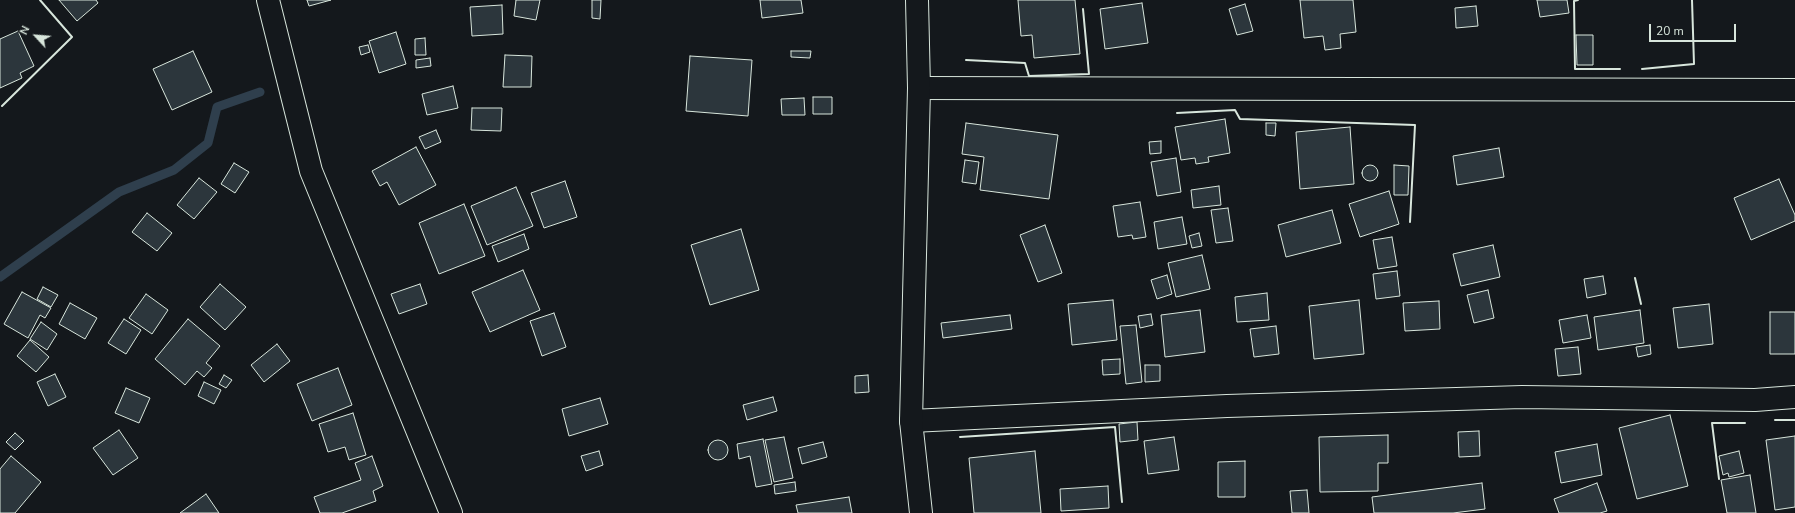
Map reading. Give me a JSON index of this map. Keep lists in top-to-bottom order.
{
  "scale_bar": "20 m",
  "north": "top left"
}
